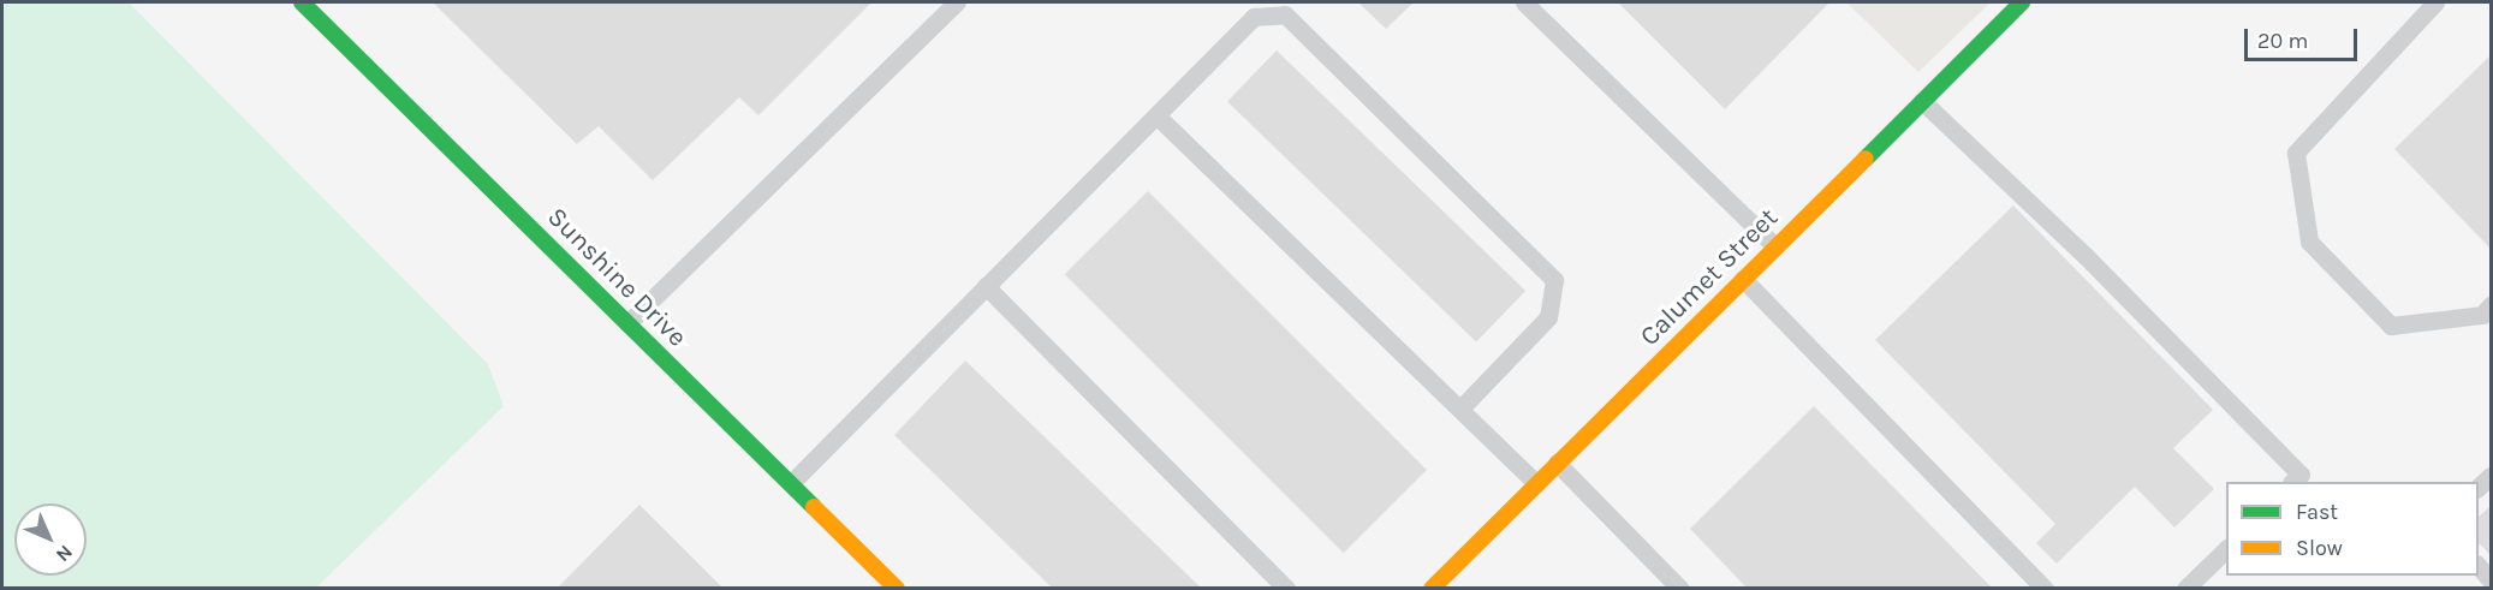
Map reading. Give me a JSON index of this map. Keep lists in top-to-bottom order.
{
  "streets": {
    "street": ["Sunshine Drive", "Calumet Street"]
  },
  "legend": ["Fast", "Slow"],
  "scale_bar": "20 m",
  "north": "bottom right"
}
